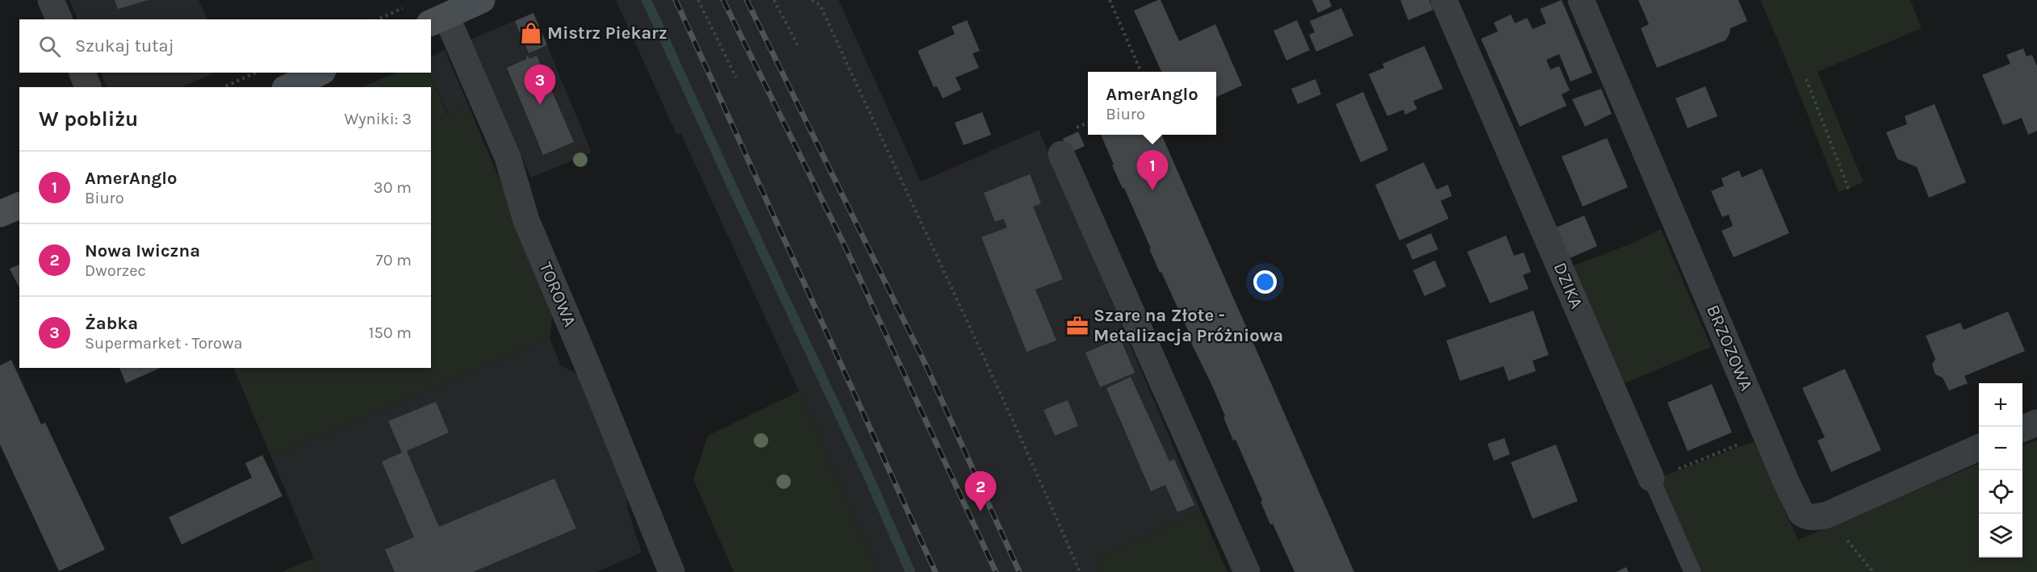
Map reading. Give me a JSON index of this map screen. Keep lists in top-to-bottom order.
{
  "streets": {
    "street": ["DZIKA", "TOROWA", "BRZOZOWA"]
  },
  "places": {
    "shop": ["Mistrz Piekarz"],
    "office": ["Szare na Złote - Metalizacja Próżniowa"]
  },
  "page": {
    "search": "Szukaj tutaj",
    "pins": ["3", "1", "2"],
    "popup": ["AmerAnglo", "Biuro"],
    "heading": ["W pobliżu", "Wyniki: 3"],
    "list": [
      {
        "mark": "1",
        "name": "AmerAnglo",
        "note": "Biuro",
        "value": "30 m"
      },
      {
        "mark": "2",
        "name": "Nowa Iwiczna",
        "note": "Dworzec",
        "value": "70 m"
      },
      {
        "mark": "3",
        "name": "Żabka",
        "note": "Supermarket · Torowa",
        "value": "150 m"
      }
    ],
    "map_buttons": ["+", "−"]
  }
}
